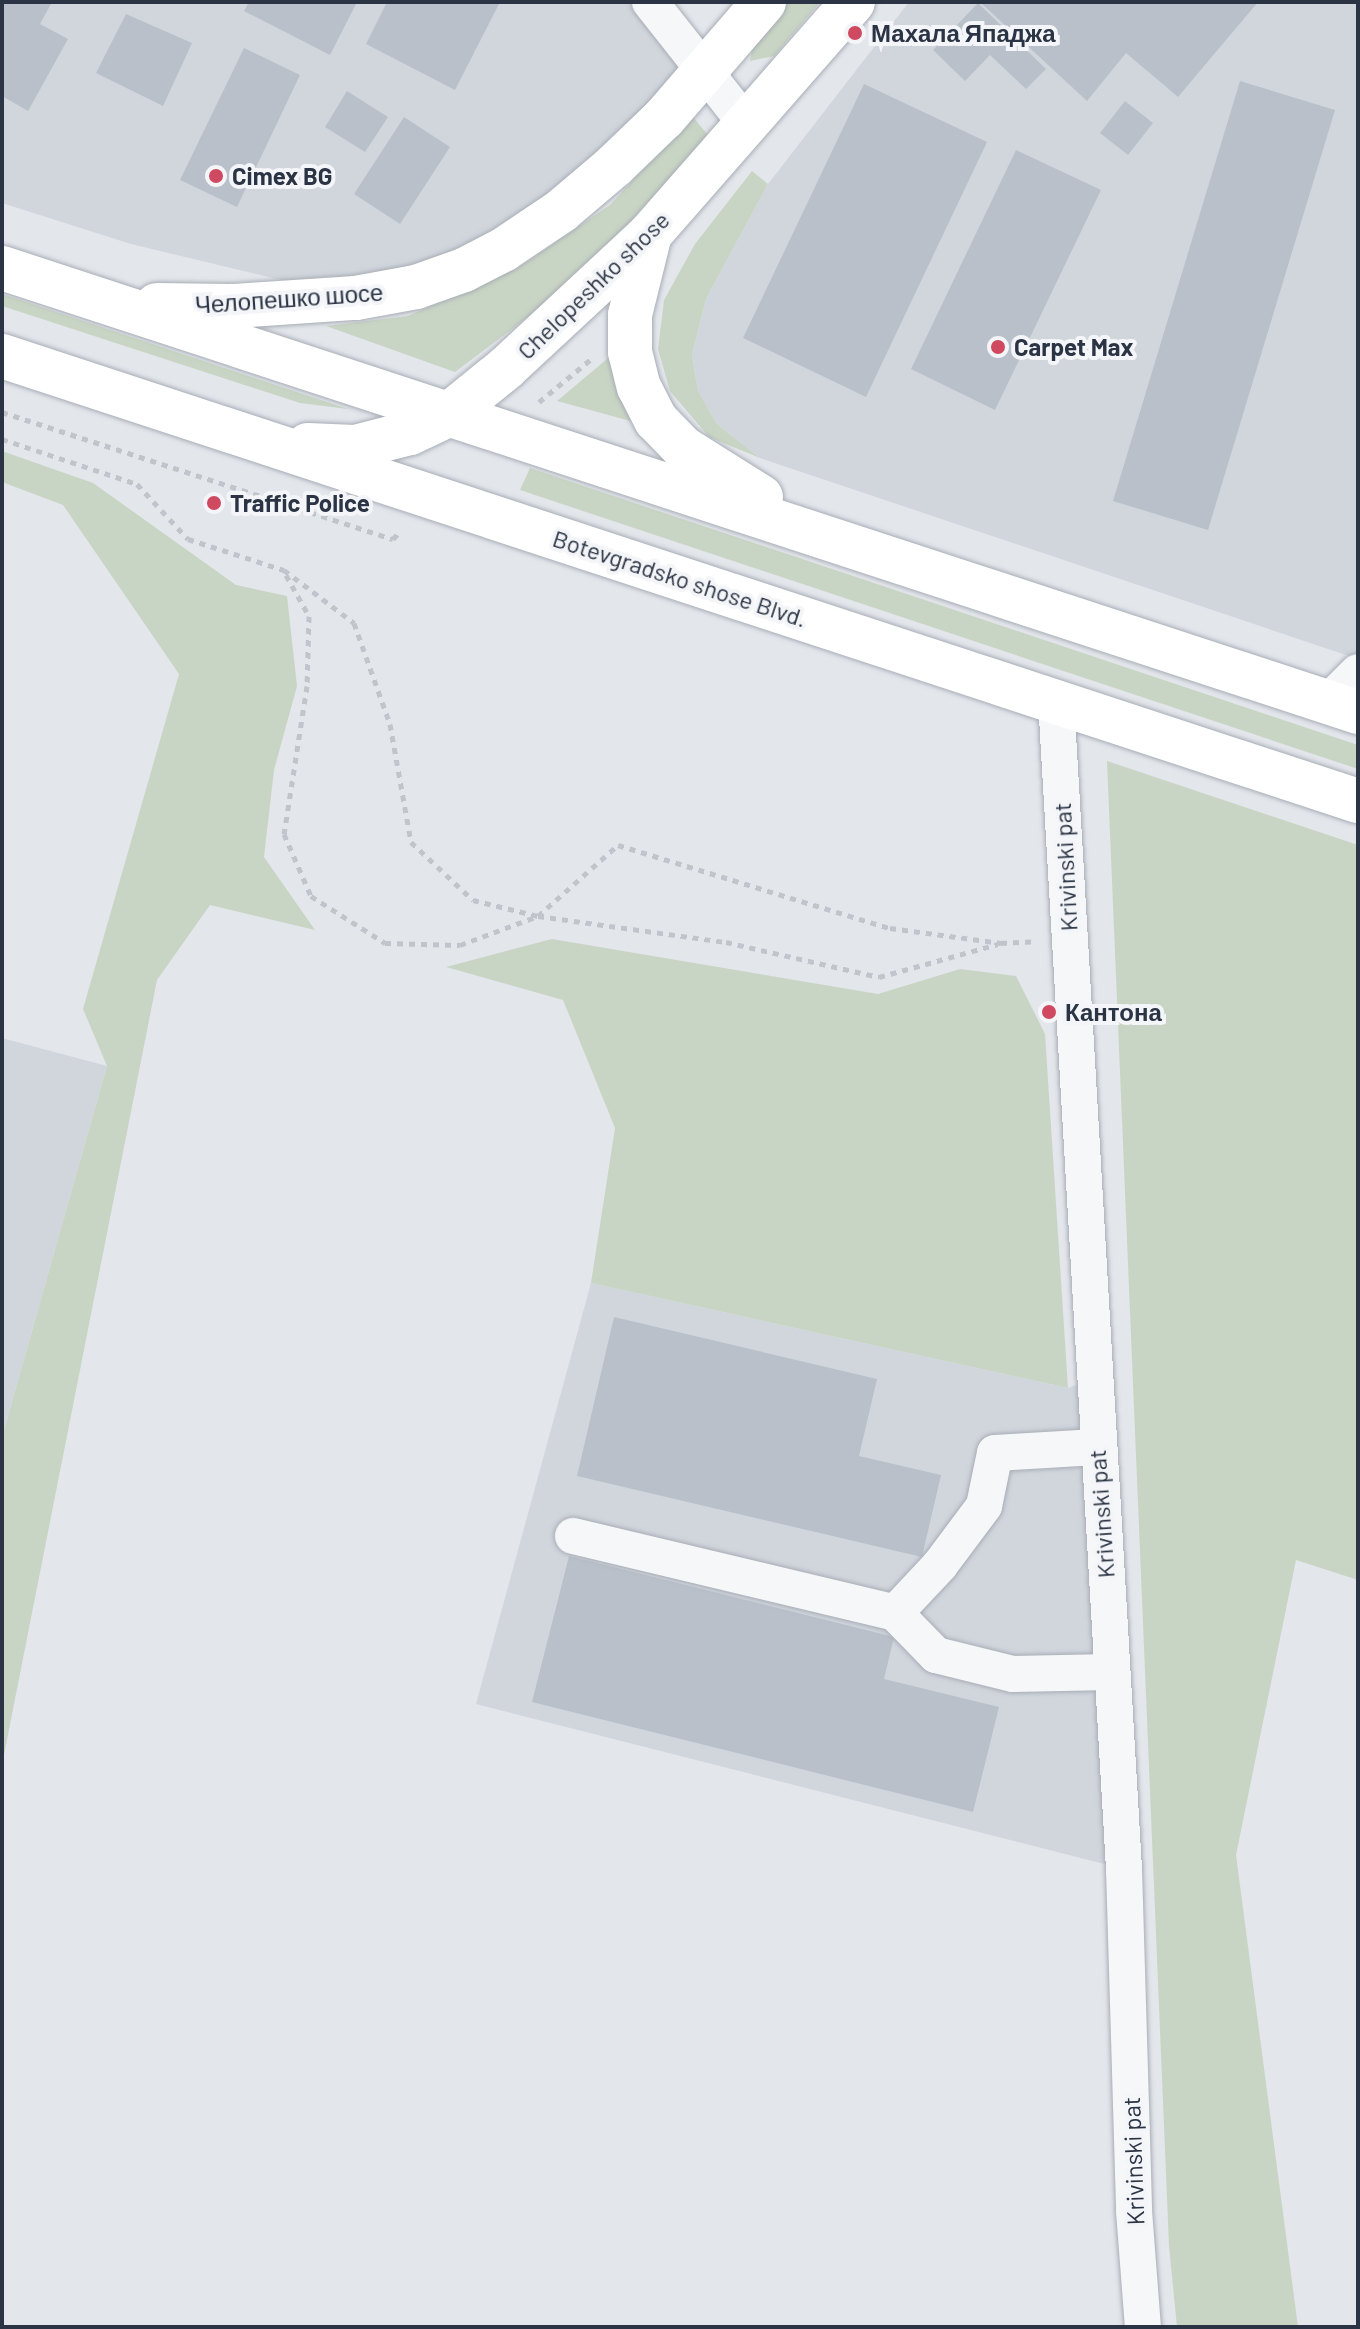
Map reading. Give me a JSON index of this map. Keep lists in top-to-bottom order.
{
  "streets": {
    "main road": ["Chelopeshko shose", "Челопешко шосе", "Botevgradsko shose Blvd."],
    "street": ["Krivinski pat"]
  },
  "crossings": [
    ["Chelopeshko shose", "Botevgradsko shose Blvd."],
    ["Botevgradsko shose Blvd.", "Krivinski pat"]
  ],
  "places": [
    "Махала Япаджа",
    "Cimex BG",
    "Carpet Max",
    "Traffic Police",
    "Кантона"
  ]
}
